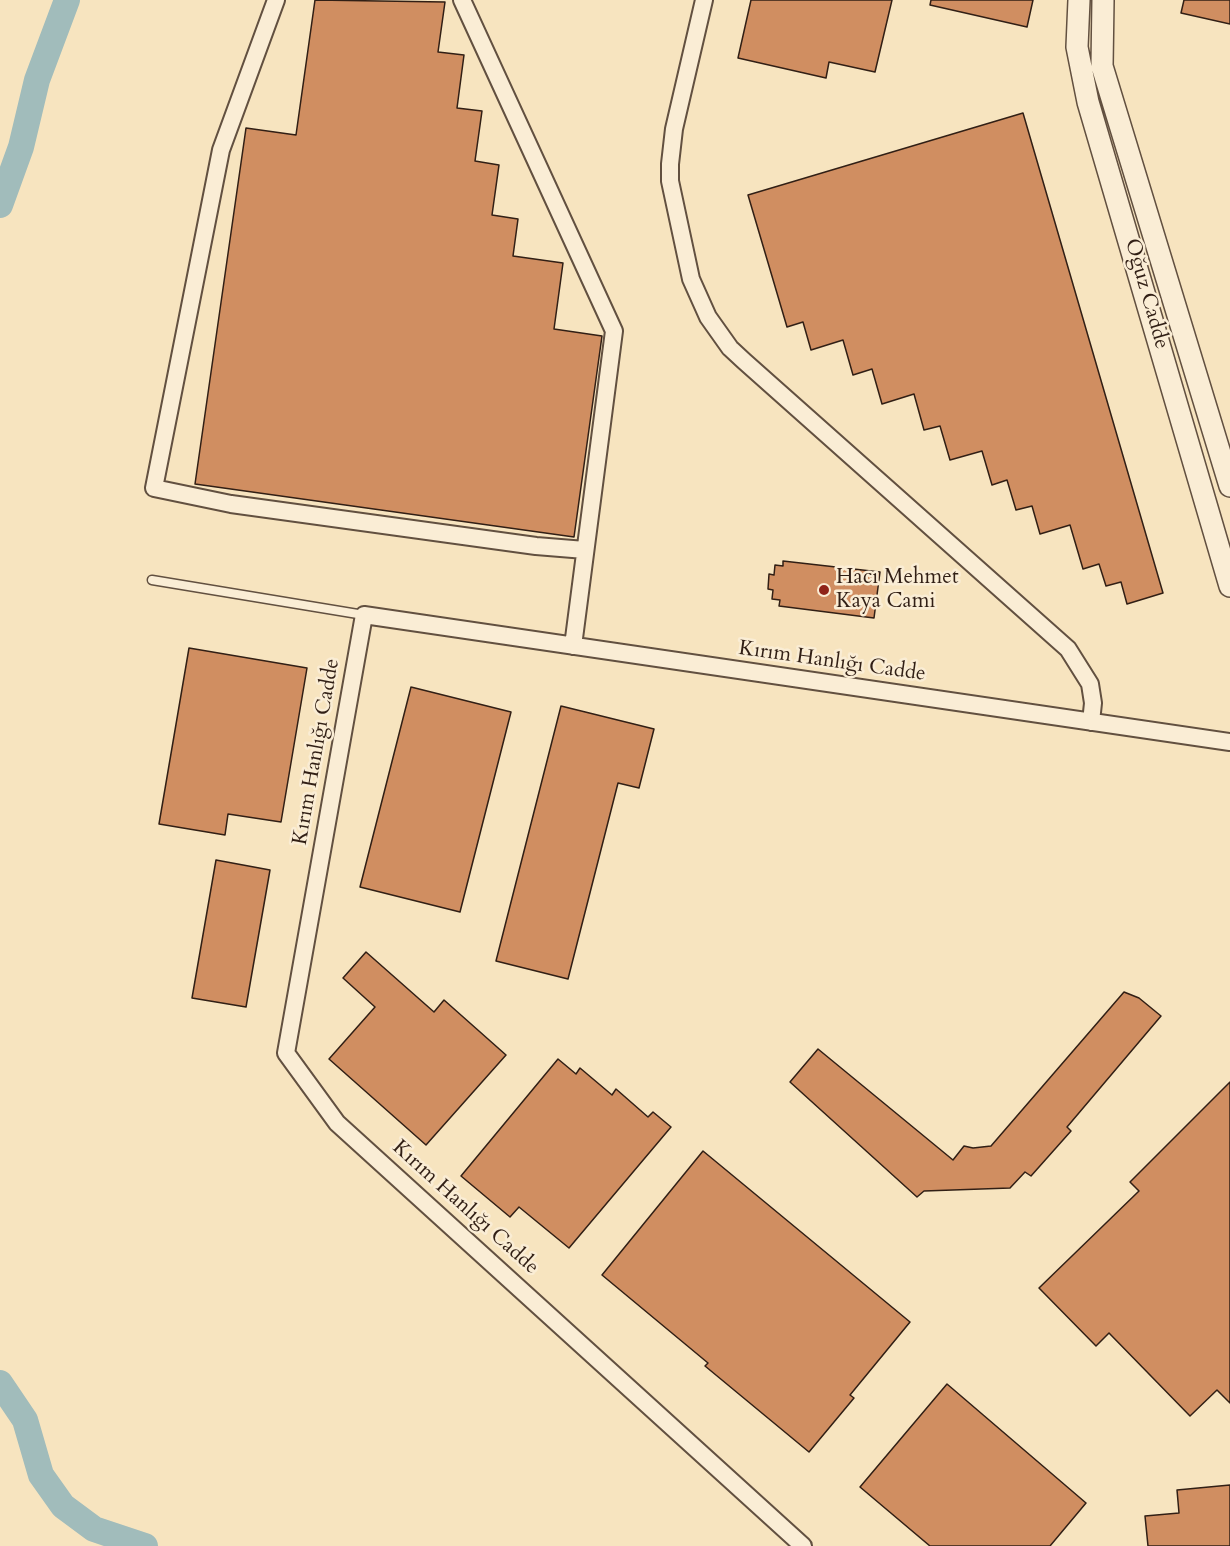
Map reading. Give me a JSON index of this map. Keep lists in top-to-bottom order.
{
  "streets": {
    "street": ["Oğuz Cadde", "Kırım Hanlığı Cadde"]
  },
  "places": ["Hacı Mehmet Kaya Cami"]
}
